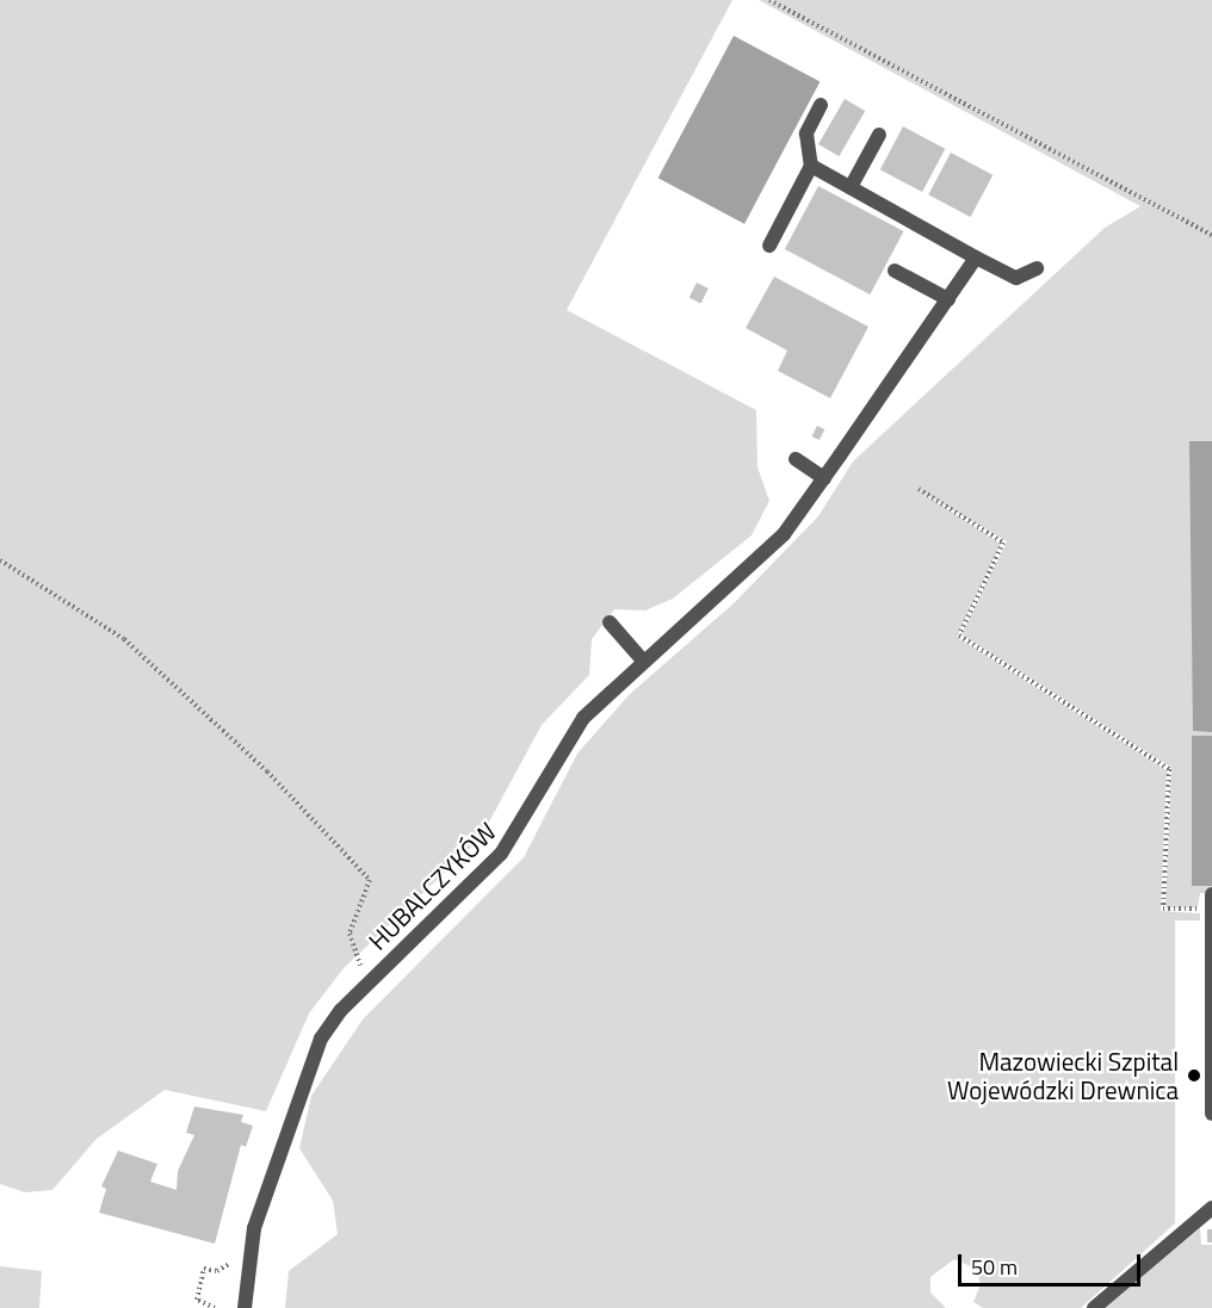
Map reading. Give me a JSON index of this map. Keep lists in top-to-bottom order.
{
  "streets": {
    "street": ["HUBALCZYKÓW"]
  },
  "places": ["Mazowiecki Szpital Wojewódzki Drewnica"],
  "scale_bar": "50 m"
}
